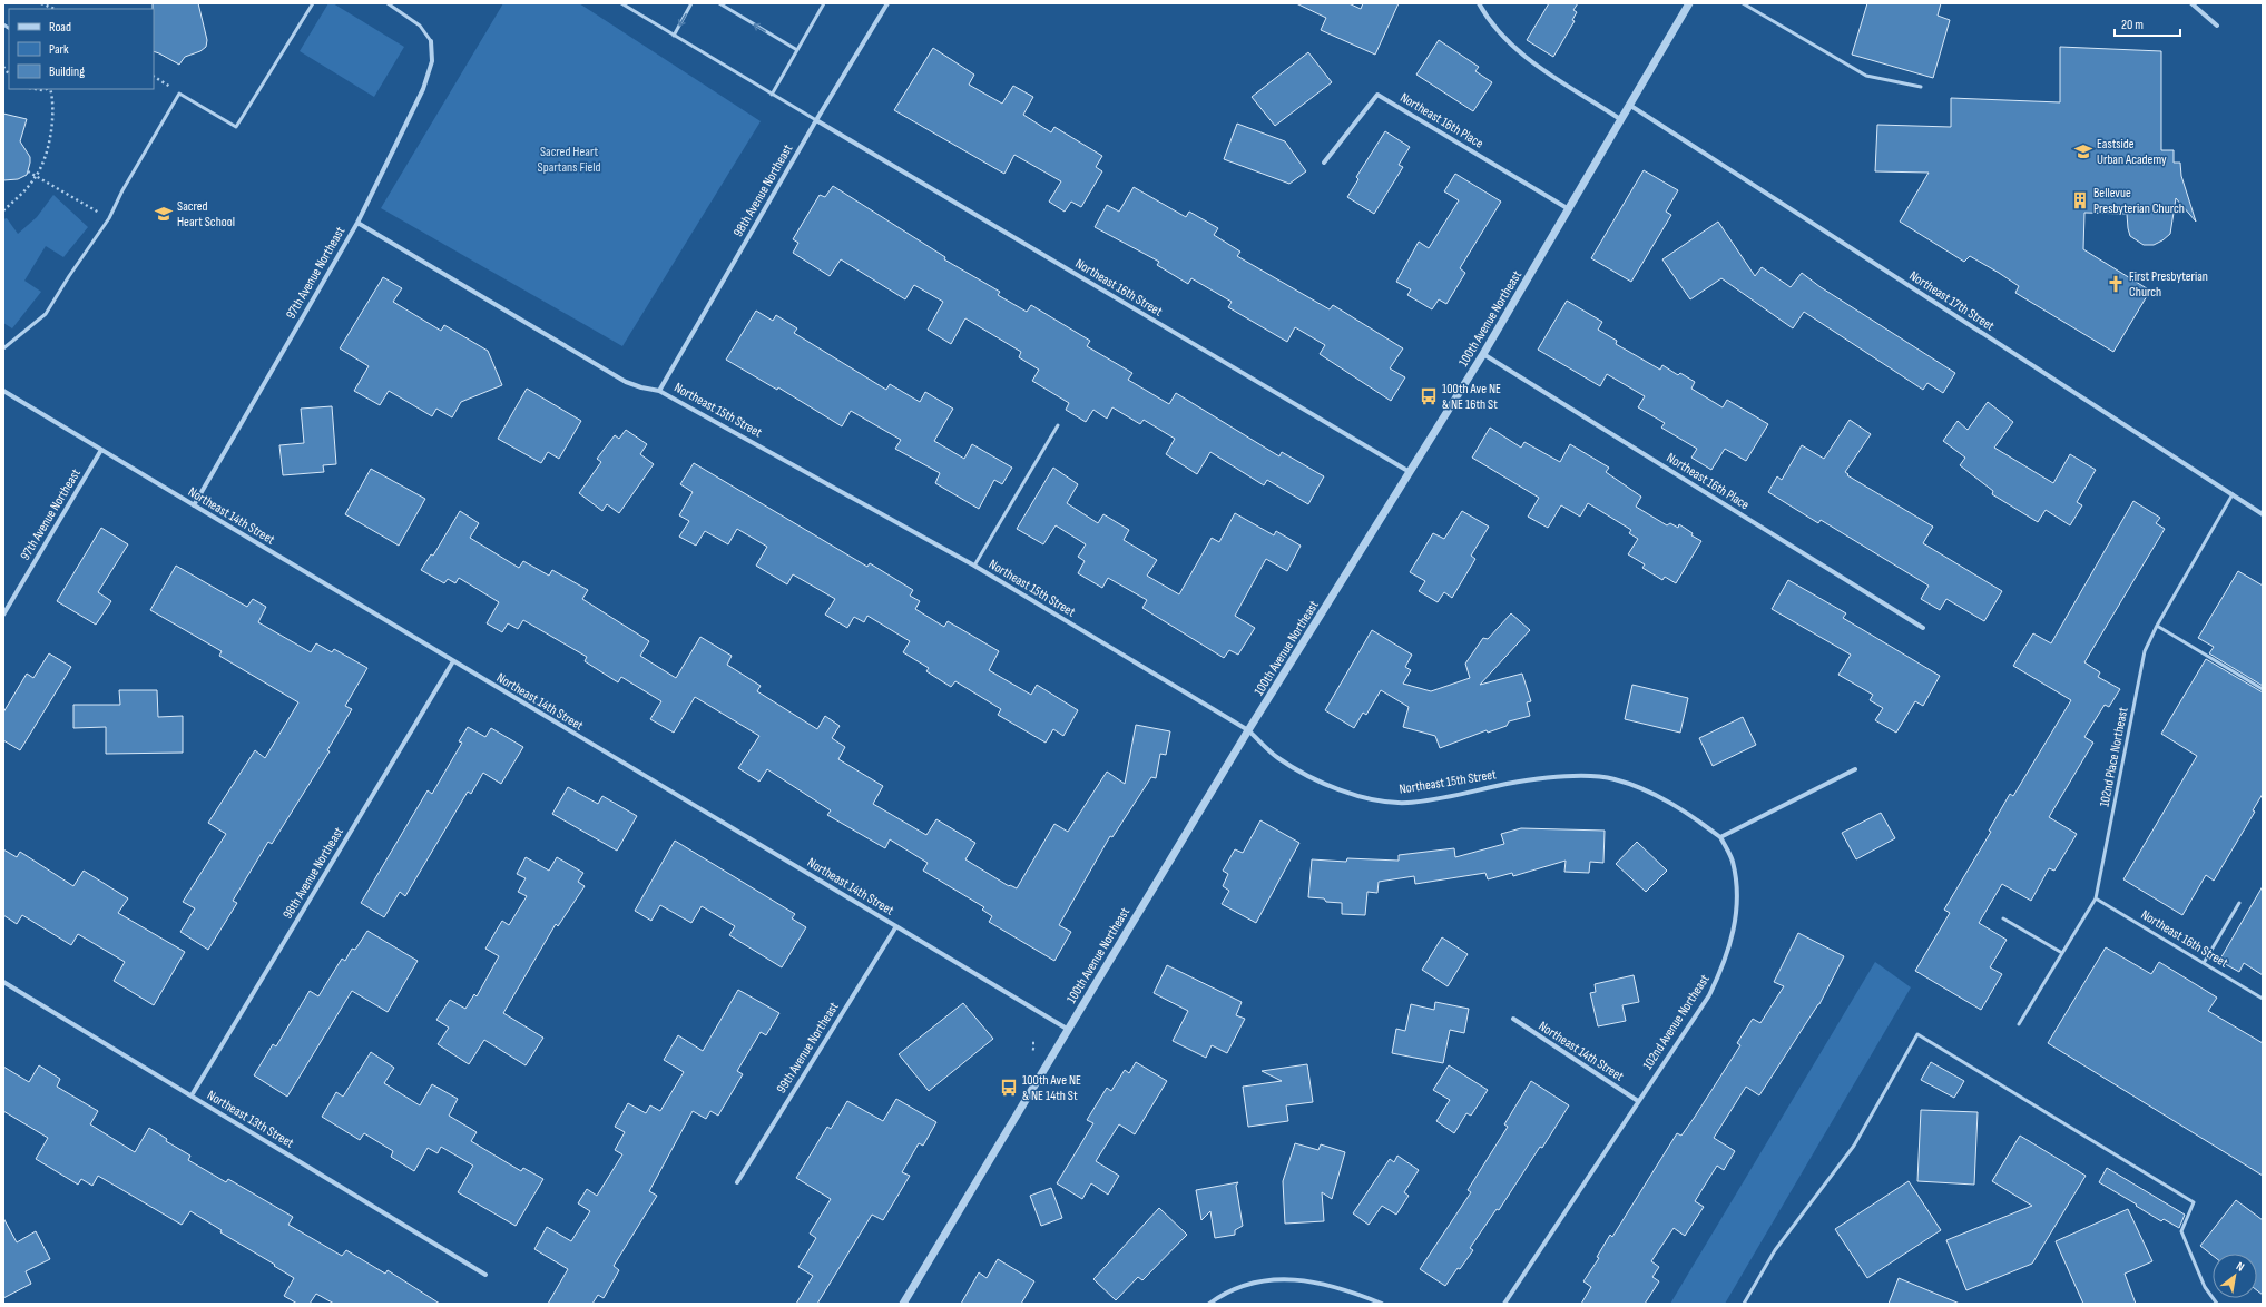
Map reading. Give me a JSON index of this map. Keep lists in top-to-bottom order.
{
  "streets": {
    "street": [
      "Northeast 16th Place",
      "98th Avenue Northeast",
      "97th Avenue Northeast",
      "Northeast 16th Street",
      "Northeast 17th Street",
      "100th Avenue Northeast",
      "Northeast 15th Street",
      "Northeast 14th Street",
      "102nd Avenue Northeast",
      "99th Avenue Northeast",
      "Northeast 13th Street"
    ],
    "lane": ["102nd Place Northeast"]
  },
  "crossings": [
    ["Northeast 16th Place", "100th Avenue Northeast"],
    ["98th Avenue Northeast", "Northeast 16th Street"],
    ["98th Avenue Northeast", "Northeast 15th Street"],
    ["98th Avenue Northeast", "Northeast 14th Street"],
    ["98th Avenue Northeast", "Northeast 13th Street"],
    ["97th Avenue Northeast", "Northeast 15th Street"],
    ["97th Avenue Northeast", "Northeast 14th Street"],
    ["Northeast 16th Street", "100th Avenue Northeast"],
    ["Northeast 16th Street", "102nd Place Northeast"],
    ["Northeast 17th Street", "100th Avenue Northeast"],
    ["Northeast 17th Street", "102nd Place Northeast"],
    ["100th Avenue Northeast", "Northeast 15th Street"],
    ["100th Avenue Northeast", "Northeast 14th Street"],
    ["Northeast 15th Street", "102nd Avenue Northeast"],
    ["Northeast 14th Street", "102nd Avenue Northeast"],
    ["Northeast 14th Street", "99th Avenue Northeast"]
  ],
  "parks": ["Sacred Heart Spartans Field"],
  "places": {
    "school or university": ["Eastside Urban Academy", "Sacred Heart School"],
    "building": ["Bellevue Presbyterian Church"],
    "church": ["First Presbyterian Church"],
    "bus stop": ["100th Ave NE & NE 16th St", "100th Ave NE & NE 14th St"]
  },
  "legend": ["Road", "Park", "Building"],
  "scale_bar": "20 m",
  "north": "top right"
}
